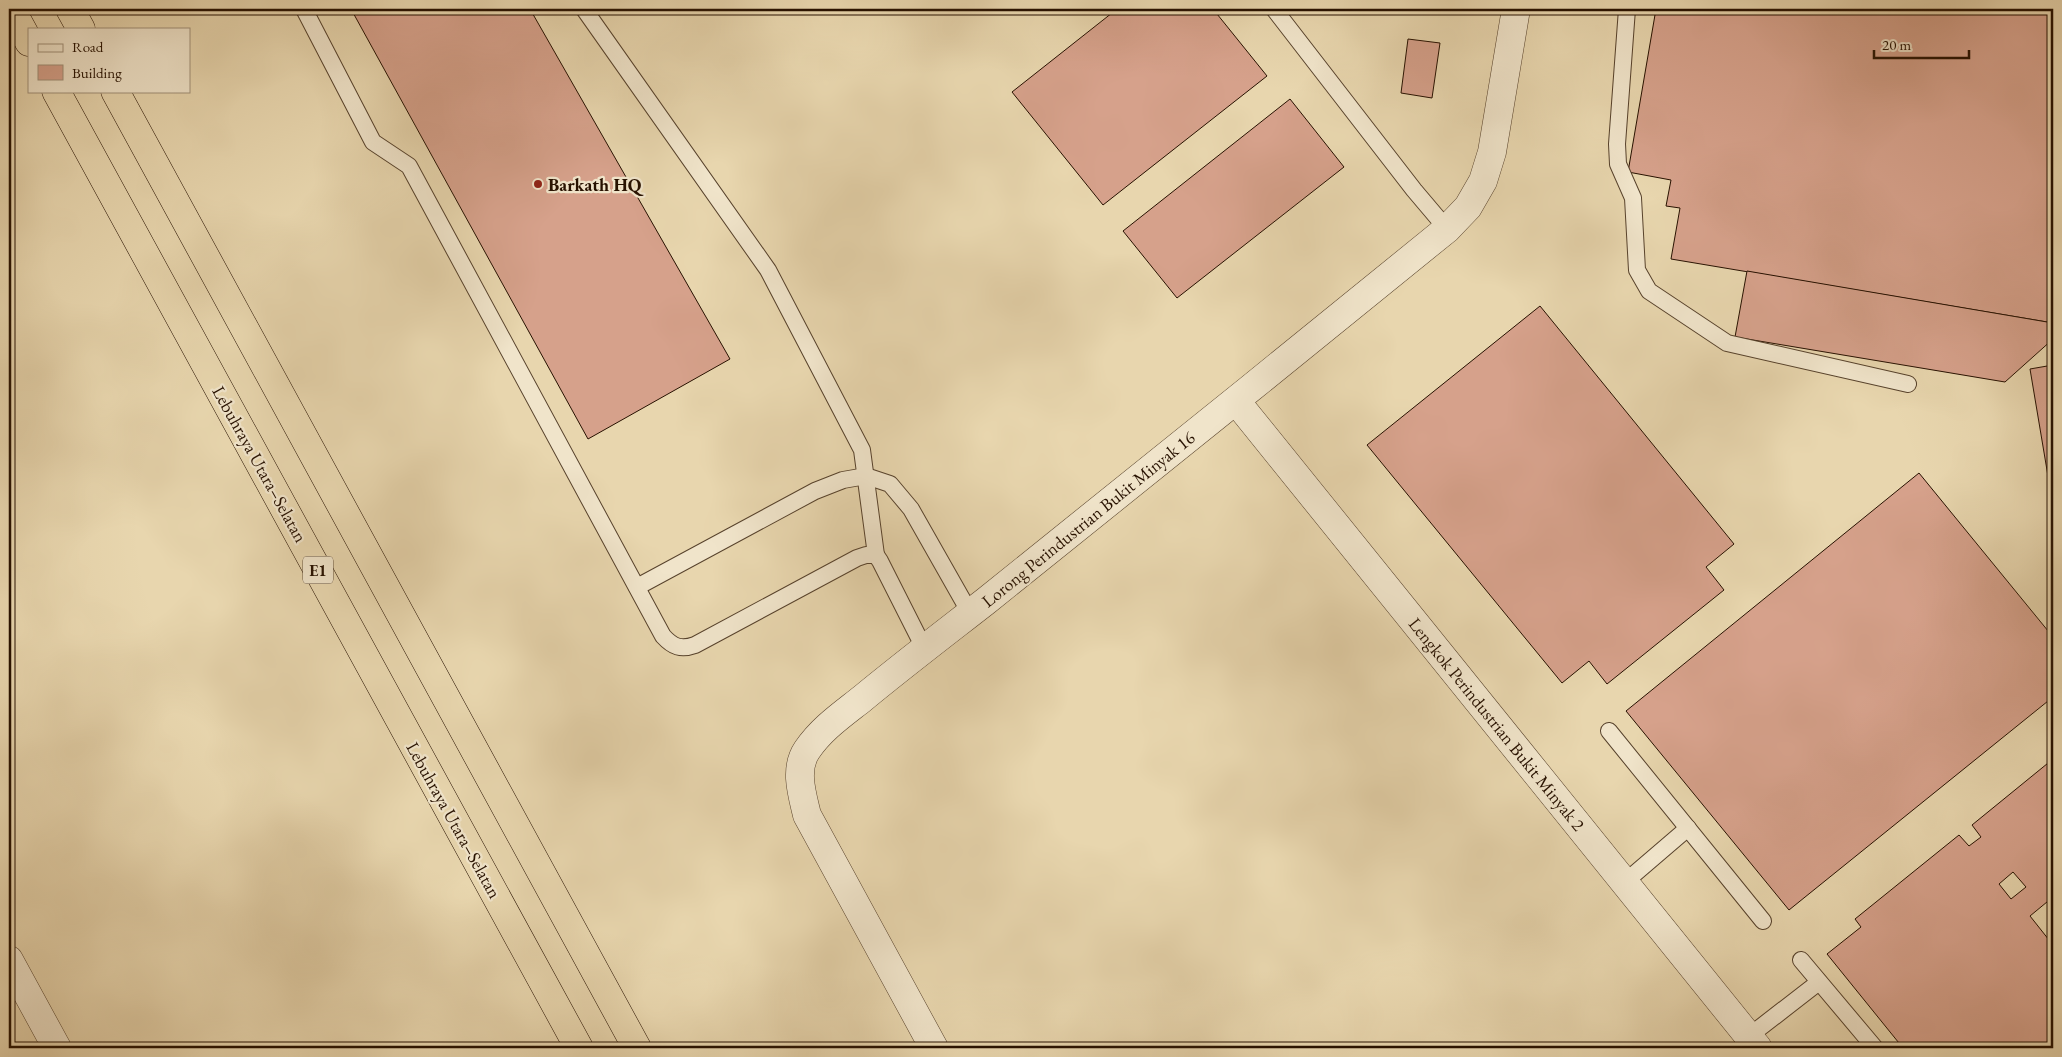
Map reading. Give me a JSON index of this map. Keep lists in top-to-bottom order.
{
  "streets": {
    "highway": ["Lebuhraya Utara–Selatan", "E1"],
    "street": ["Lorong Perindustrian Bukit Minyak 16", "Lengkok Perindustrian Bukit Minyak 2"]
  },
  "crossings": [
    ["Lorong Perindustrian Bukit Minyak 16", "Lengkok Perindustrian Bukit Minyak 2"]
  ],
  "places": ["Barkath HQ"],
  "legend": ["Road", "Building"],
  "scale_bar": "20 m"
}
